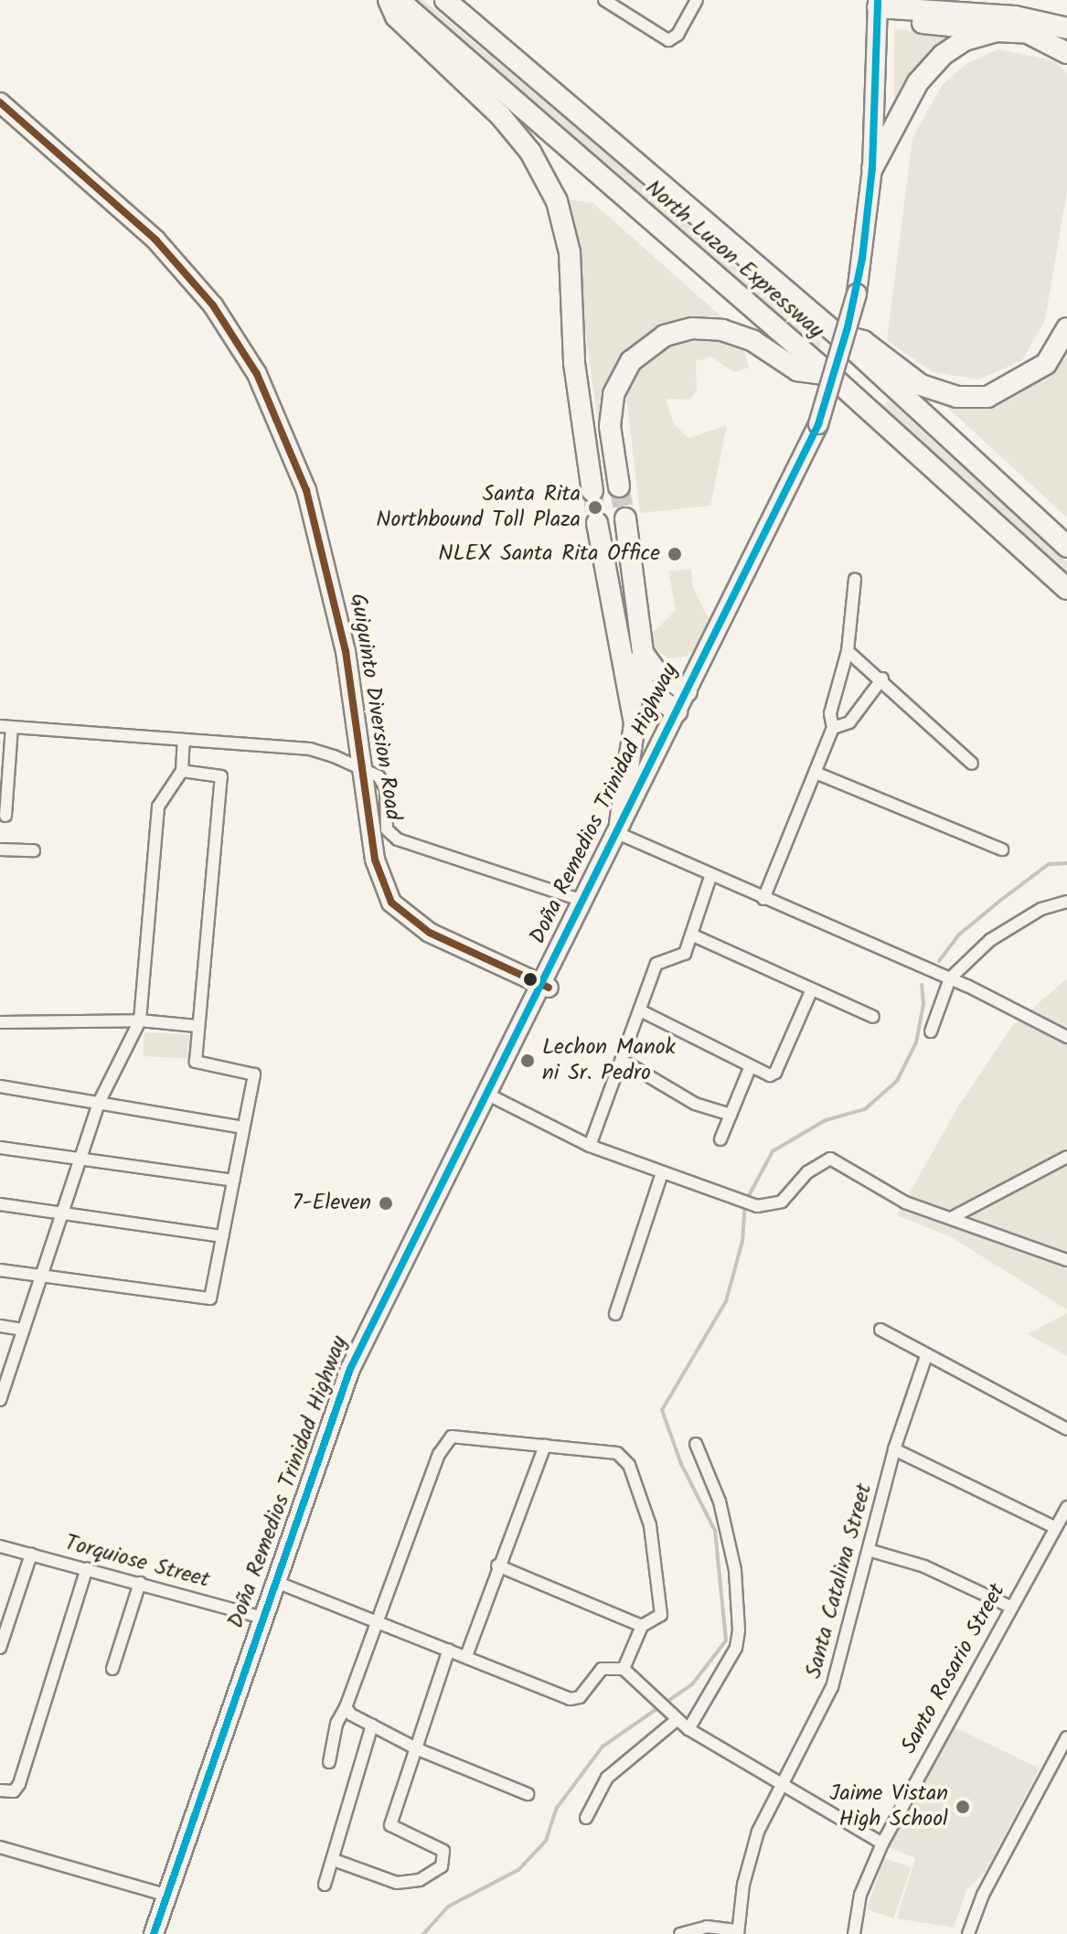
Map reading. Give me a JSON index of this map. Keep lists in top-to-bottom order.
{
  "streets": {
    "highway": ["North Luzon Expressway"],
    "main road": ["Guiguinto Diversion Road", "Doña Remedios Trinidad Highway"],
    "street": ["Torquiose Street", "Santa Catalina Street", "Santo Rosario Street"]
  },
  "crossings": [
    ["Doña Remedios Trinidad Highway", "Torquiose Street"]
  ],
  "places": [
    "Santa Rita Northbound Toll Plaza",
    "NLEX Santa Rita Office",
    "Lechon Manok ni Sr. Pedro",
    "7-Eleven",
    "Jaime Vistan High School"
  ]
}
